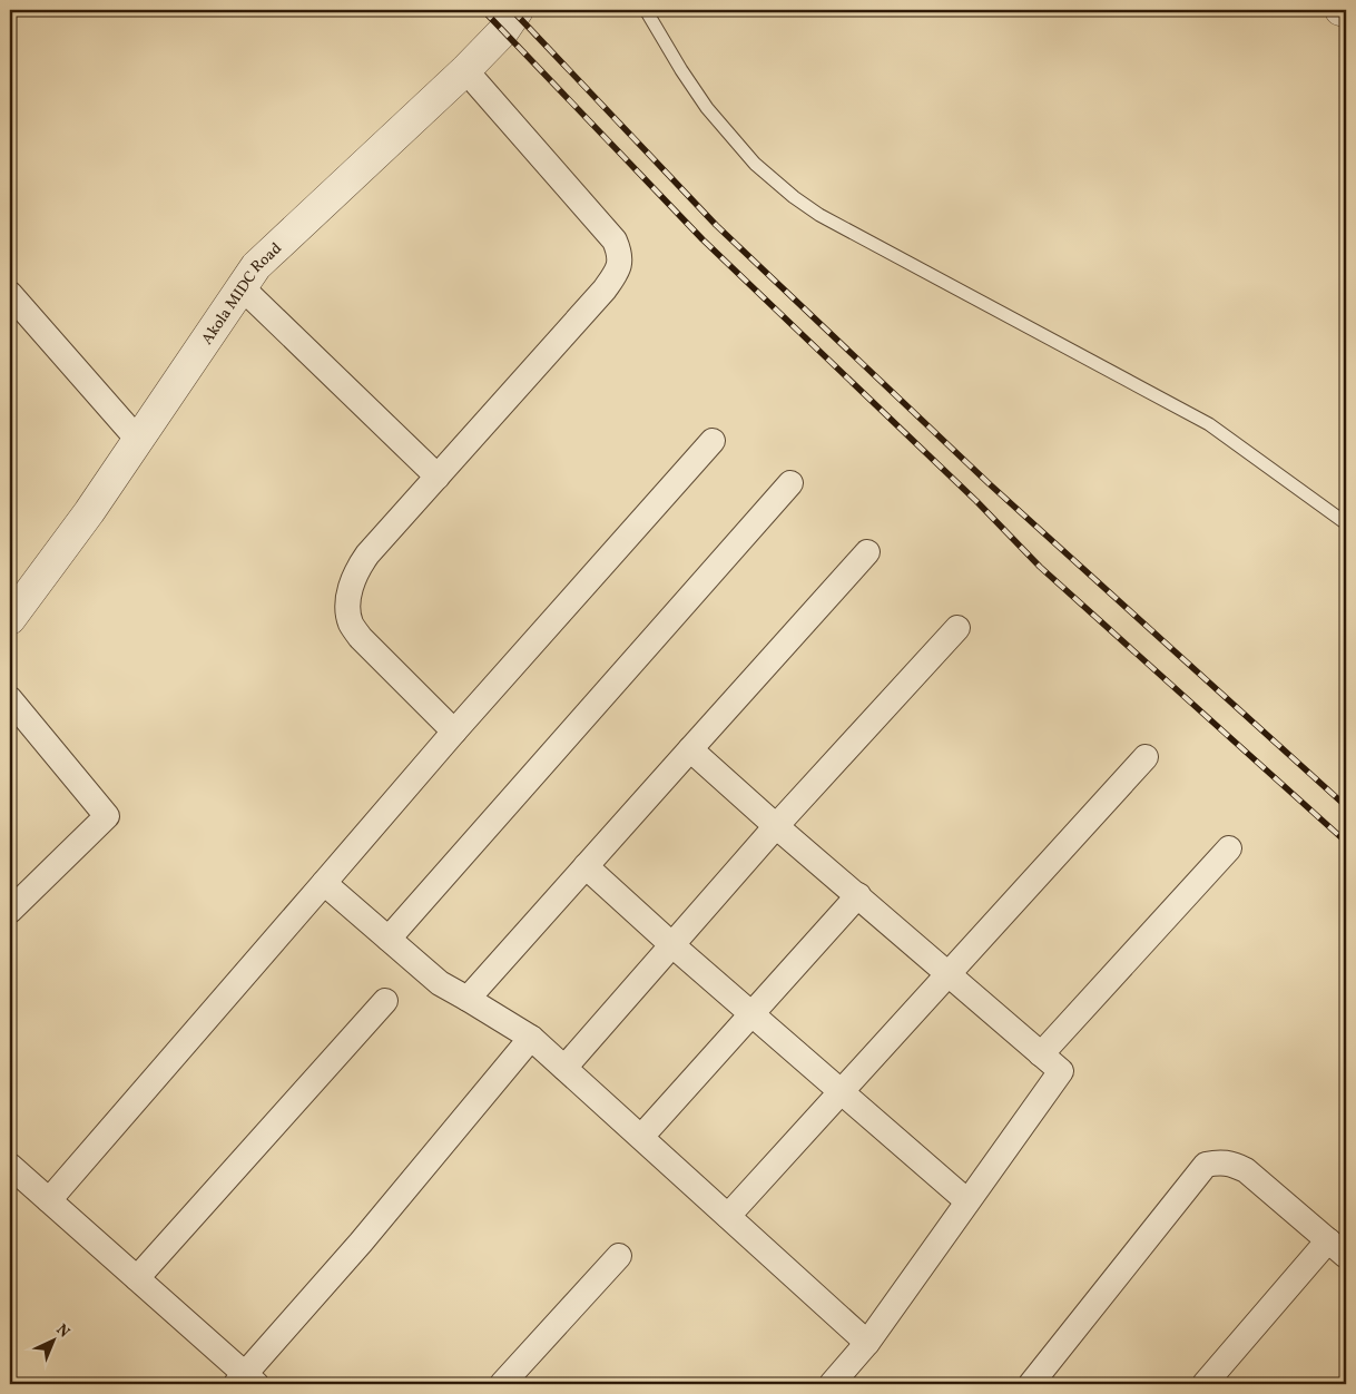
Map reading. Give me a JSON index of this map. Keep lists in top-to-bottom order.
{
  "streets": {
    "street": ["Akola MIDC Road"]
  },
  "north": "top right"
}
